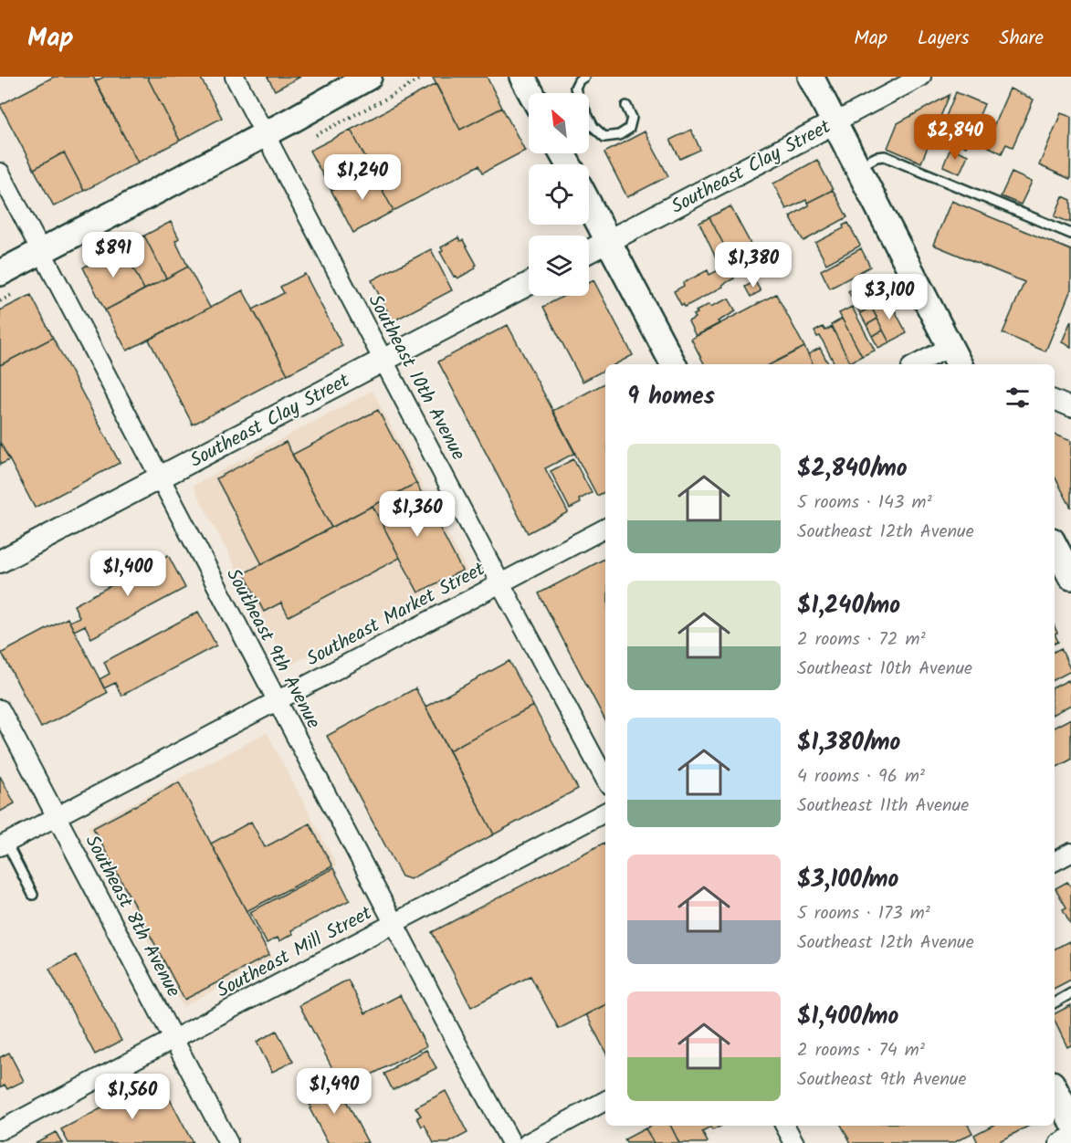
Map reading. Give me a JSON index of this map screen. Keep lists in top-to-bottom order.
{
  "streets": {
    "street": [
      "Southeast Clay Street",
      "Southeast 10th Avenue",
      "Southeast Market Street",
      "Southeast 9th Avenue",
      "Southeast 8th Avenue",
      "Southeast Mill Street"
    ]
  },
  "crossings": [
    ["Southeast Clay Street", "Southeast 10th Avenue"],
    ["Southeast Clay Street", "Southeast 9th Avenue"],
    ["Southeast 10th Avenue", "Southeast Market Street"],
    ["Southeast Market Street", "Southeast 9th Avenue"],
    ["Southeast Market Street", "Southeast 8th Avenue"],
    ["Southeast 9th Avenue", "Southeast Mill Street"],
    ["Southeast 8th Avenue", "Southeast Mill Street"]
  ],
  "north": "top left",
  "page": {
    "header": "Map",
    "nav": ["Map", "Layers", "Share"],
    "price": [
      "$2,840",
      "$1,240",
      "$891",
      "$1,380",
      "$3,100",
      "$1,360",
      "$1,400",
      "$1,490",
      "$1,560"
    ],
    "heading": "9 homes",
    "list": [
      {
        "name": "$2,840/mo",
        "note": "5 rooms · 143 m² · Southeast 12th Avenue"
      },
      {
        "name": "$1,240/mo",
        "note": "2 rooms · 72 m² · Southeast 10th Avenue"
      },
      {
        "name": "$1,380/mo",
        "note": "4 rooms · 96 m² · Southeast 11th Avenue"
      },
      {
        "name": "$3,100/mo",
        "note": "5 rooms · 173 m² · Southeast 12th Avenue"
      },
      {
        "name": "$1,400/mo",
        "note": "2 rooms · 74 m² · Southeast 9th Avenue"
      }
    ]
  }
}
